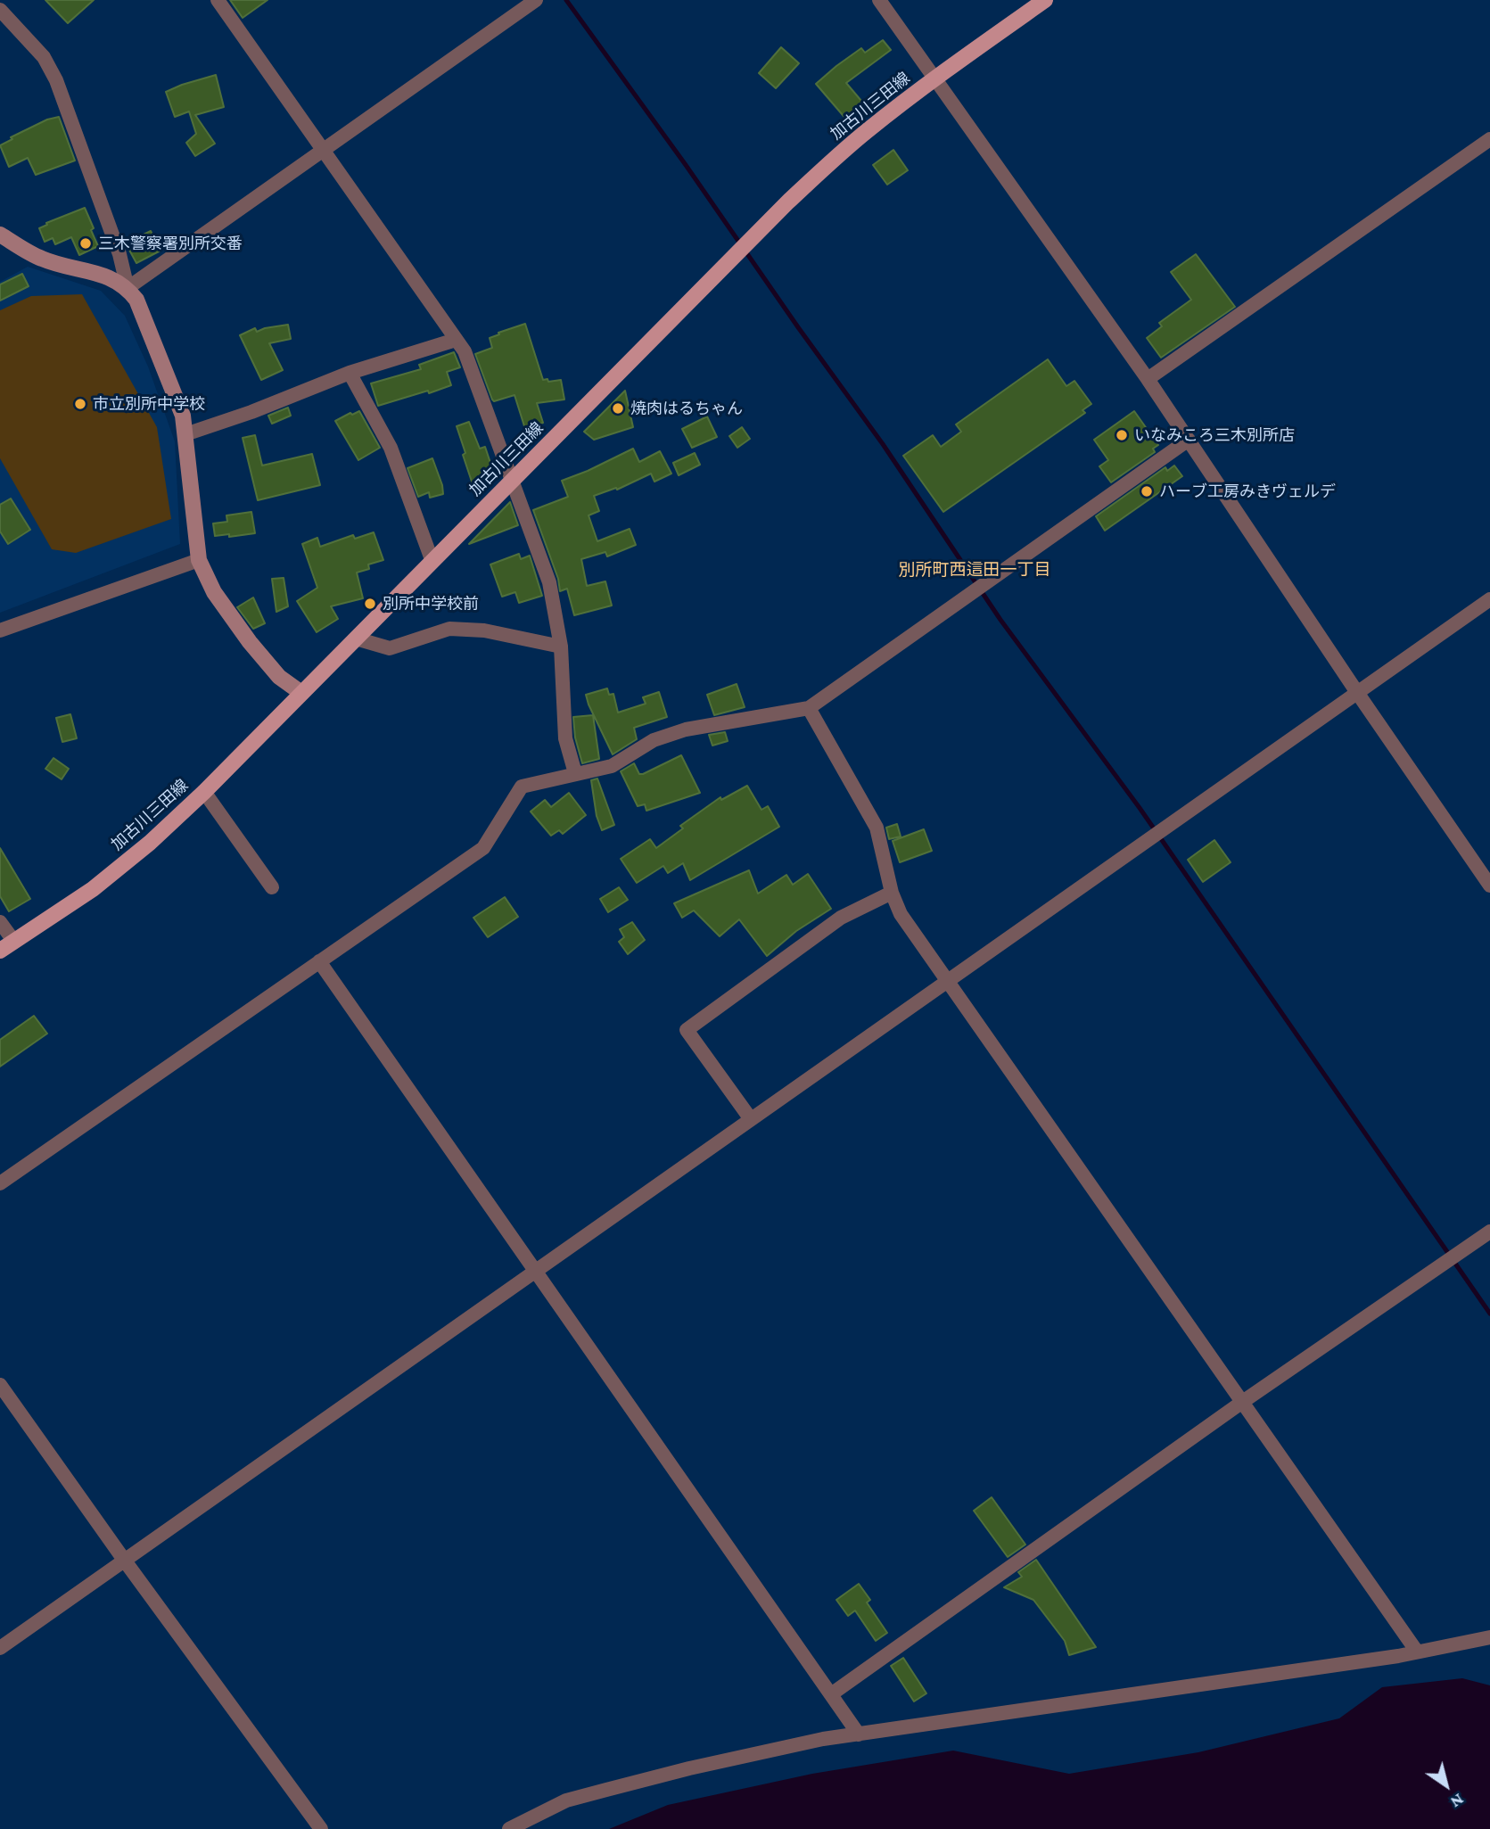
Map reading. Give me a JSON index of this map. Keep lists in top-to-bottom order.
{
  "streets": {
    "main road": ["加古川三田線"]
  },
  "districts": ["別所町西這田一丁目"],
  "places": [
    "三木警察署別所交番",
    "市立別所中学校",
    "焼肉はるちゃん",
    "いなみころ三木別所店",
    "ハーブ工房みきヴェルデ",
    "別所中学校前"
  ],
  "north": "bottom right"
}
